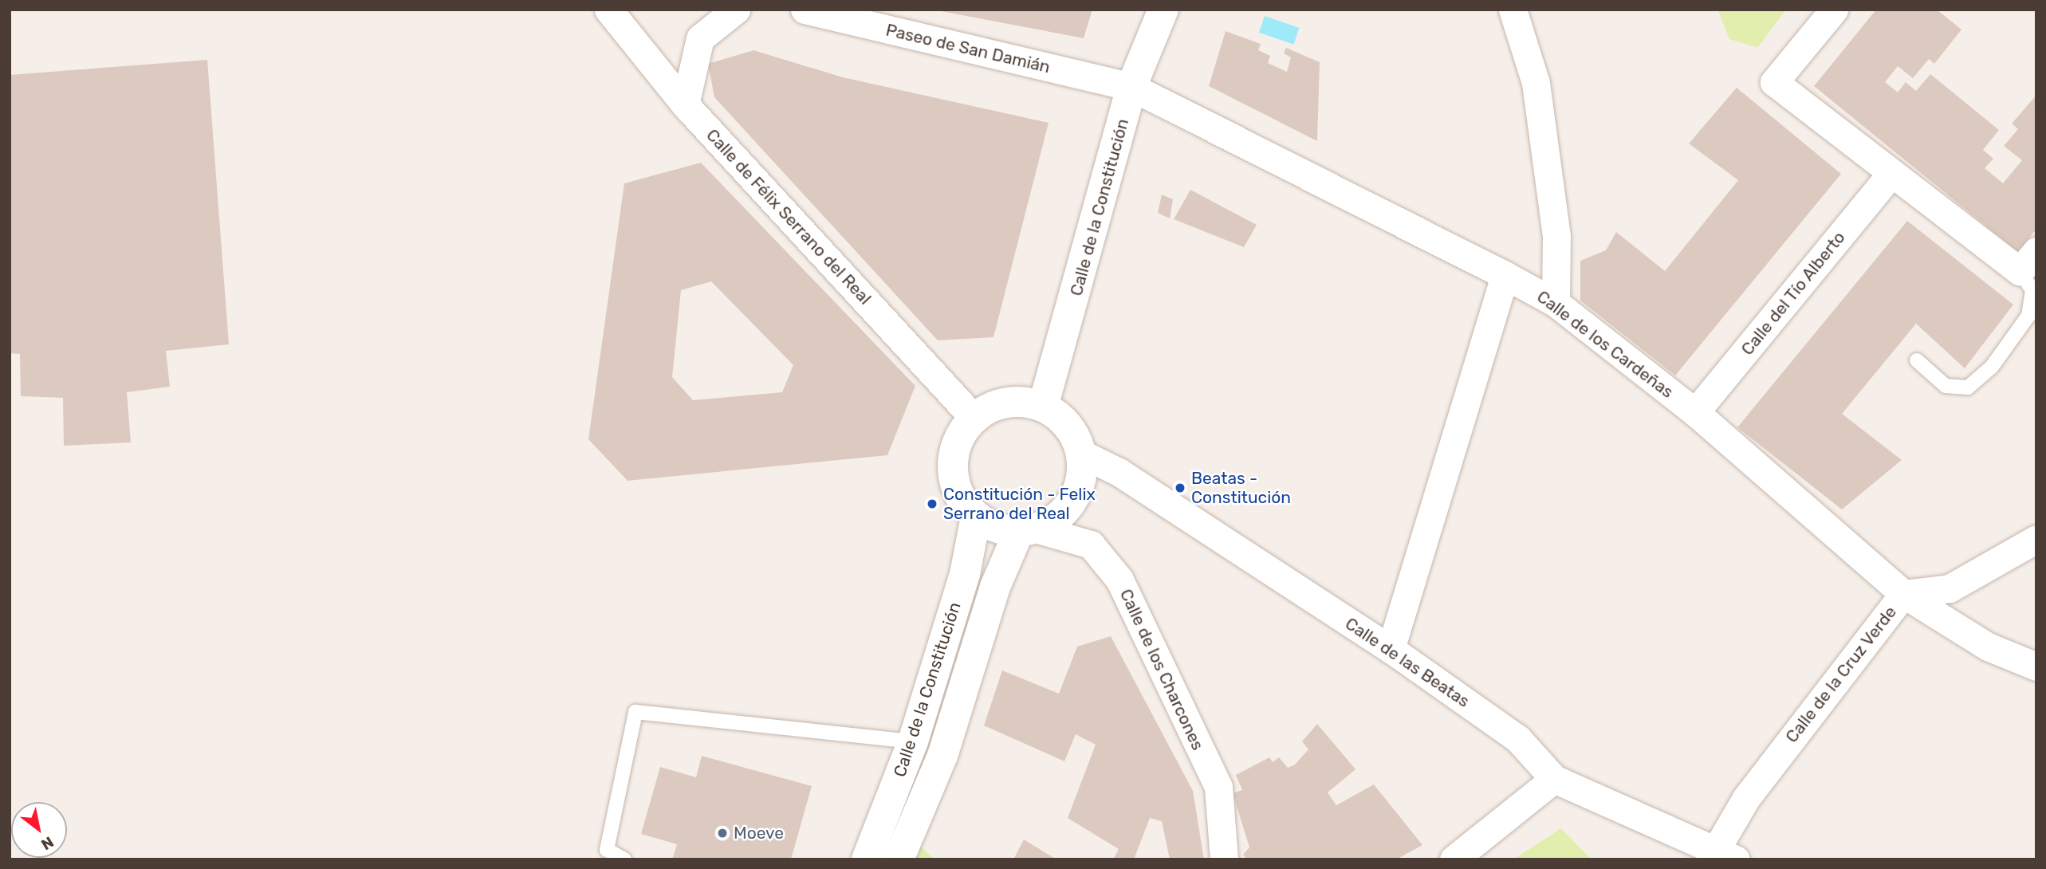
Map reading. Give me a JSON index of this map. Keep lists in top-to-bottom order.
{
  "streets": {
    "street": [
      "Paseo de San Damián",
      "Calle de la Constitución",
      "Calle de Félix Serrano del Real",
      "Calle del Tío Alberto",
      "Calle de los Cardeñas",
      "Calle de las Beatas",
      "Calle de los Charcones",
      "Calle de la Cruz Verde"
    ]
  },
  "crossings": [
    ["Paseo de San Damián", "Calle de la Constitución"],
    ["Paseo de San Damián", "Calle de los Cardeñas"],
    ["Calle de la Constitución", "Calle de Félix Serrano del Real"],
    ["Calle de la Constitución", "Calle de los Cardeñas"],
    ["Calle de la Constitución", "Calle de las Beatas"],
    ["Calle de la Constitución", "Calle de los Charcones"],
    ["Calle de Félix Serrano del Real", "Calle de las Beatas"],
    ["Calle de Félix Serrano del Real", "Calle de los Charcones"],
    ["Calle del Tío Alberto", "Calle de los Cardeñas"],
    ["Calle de los Cardeñas", "Calle de la Cruz Verde"],
    ["Calle de las Beatas", "Calle de los Charcones"],
    ["Calle de las Beatas", "Calle de la Cruz Verde"]
  ],
  "places": ["Beatas - Constitución", "Constitución - Felix Serrano del Real", "Moeve"],
  "north": "bottom right"
}
